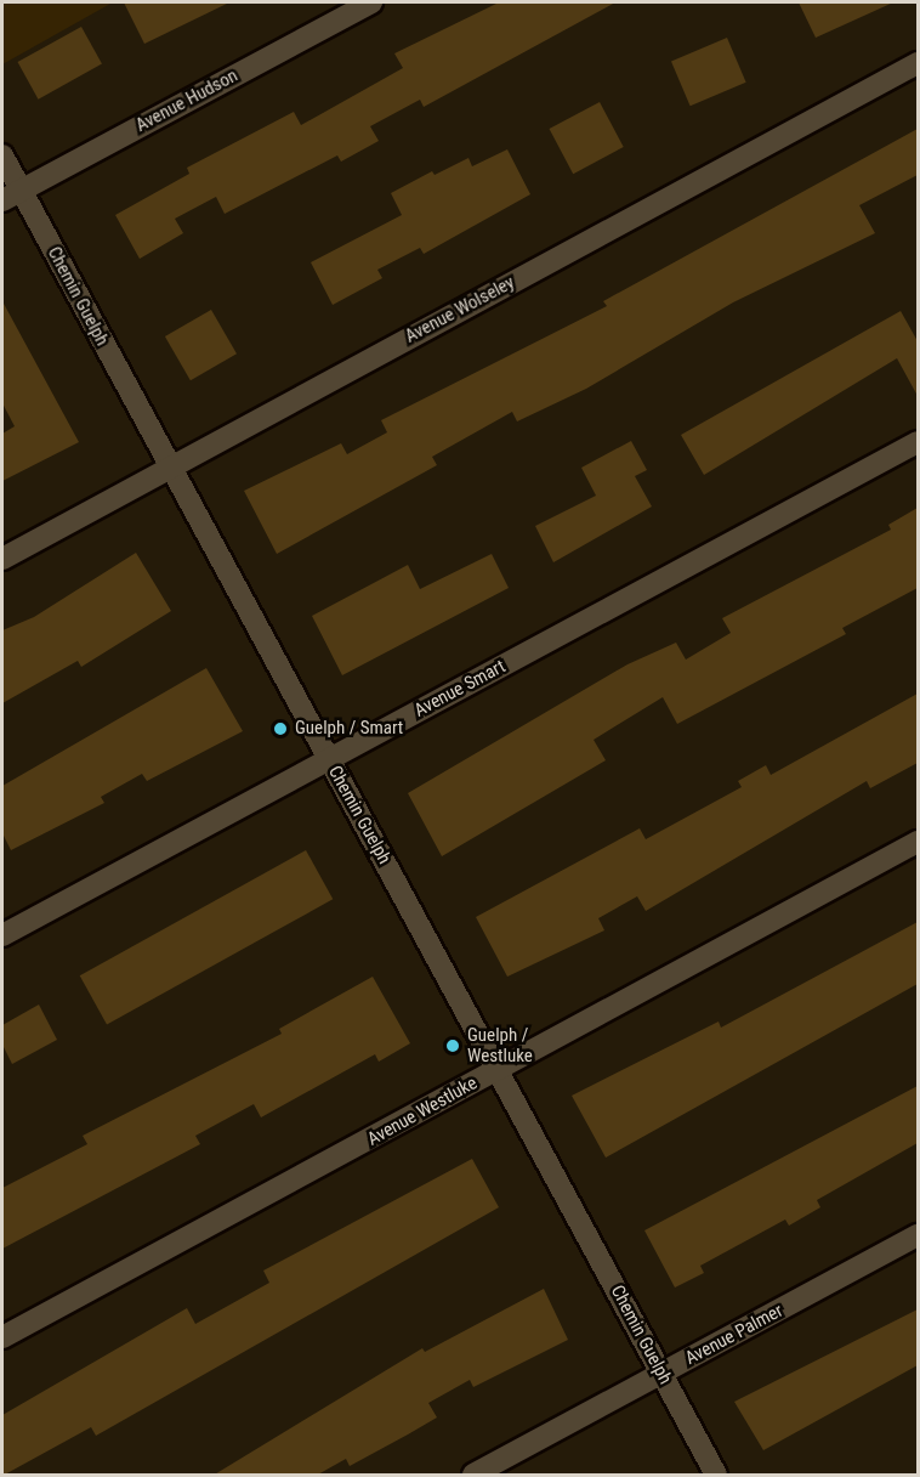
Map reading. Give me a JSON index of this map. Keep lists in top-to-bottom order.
{
  "streets": {
    "street": [
      "Avenue Hudson",
      "Chemin Guelph",
      "Avenue Wolseley",
      "Avenue Smart",
      "Avenue Westluke",
      "Avenue Palmer"
    ]
  },
  "crossings": [
    ["Avenue Hudson", "Chemin Guelph"],
    ["Chemin Guelph", "Avenue Wolseley"],
    ["Chemin Guelph", "Avenue Smart"],
    ["Chemin Guelph", "Avenue Westluke"],
    ["Chemin Guelph", "Avenue Palmer"]
  ],
  "places": ["Guelph / Smart", "Guelph / Westluke"]
}
